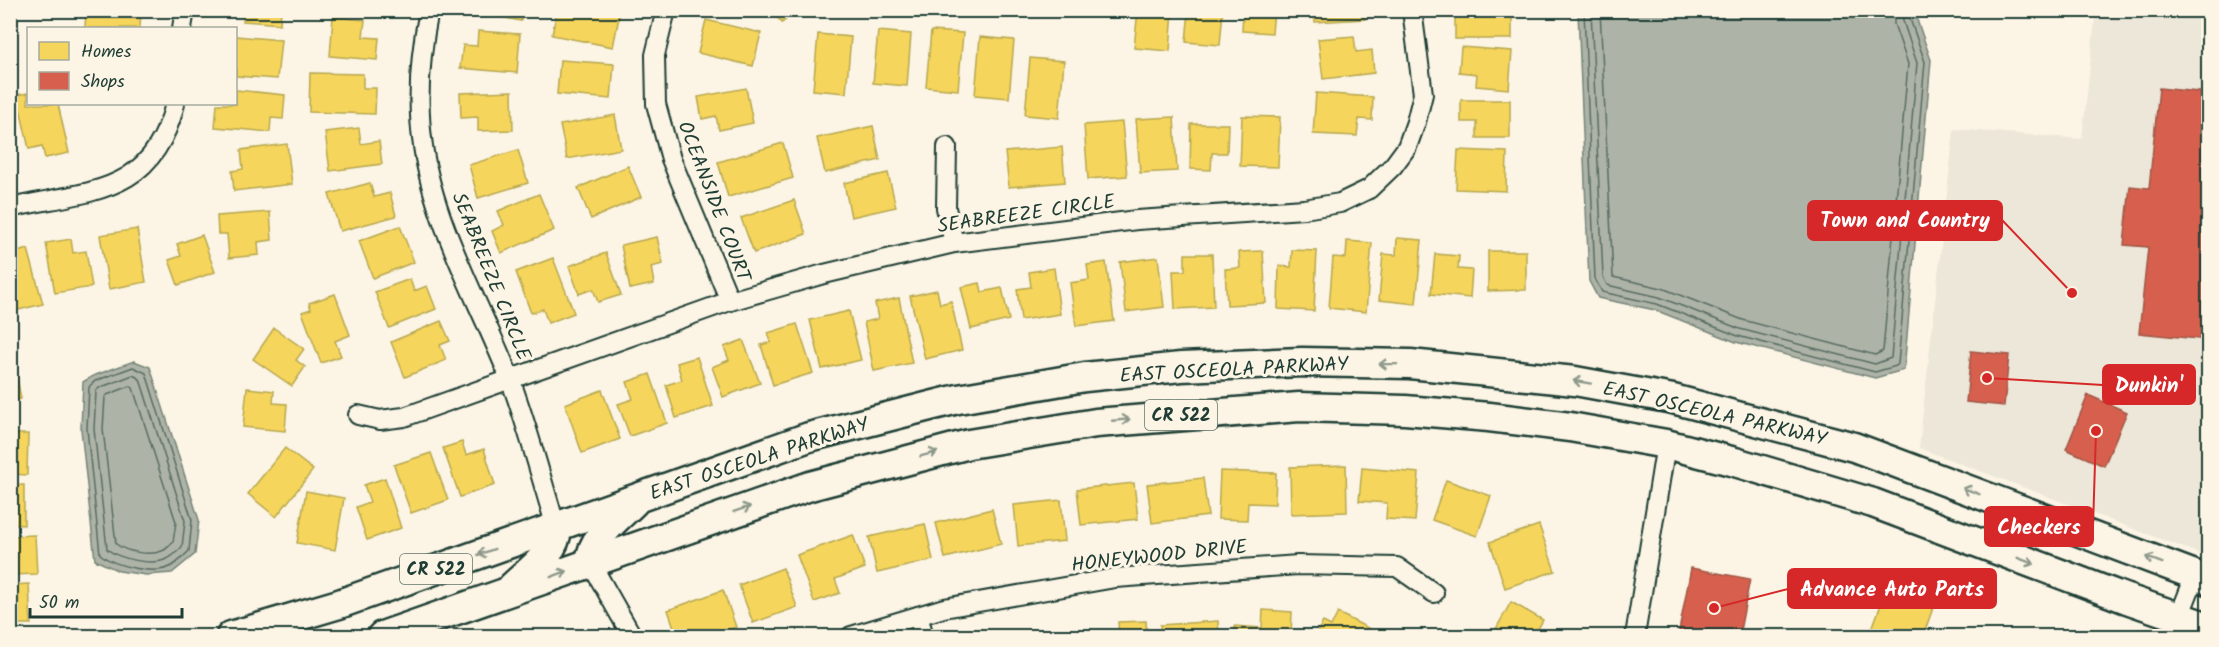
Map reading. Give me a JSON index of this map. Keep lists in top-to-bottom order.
{
  "streets": {
    "main road": ["EAST OSCEOLA PARKWAY", "CR 522"],
    "street": ["OCEANSIDE COURT", "SEABREEZE CIRCLE", "HONEYWOOD DRIVE"]
  },
  "crossings": [
    ["OCEANSIDE COURT", "SEABREEZE CIRCLE"],
    ["SEABREEZE CIRCLE", "EAST OSCEOLA PARKWAY"]
  ],
  "places": [
    "Town and Country",
    "Dunkin'",
    "Checkers",
    "Advance Auto Parts"
  ],
  "legend": ["Homes", "Shops"],
  "scale_bar": "50 m"
}
